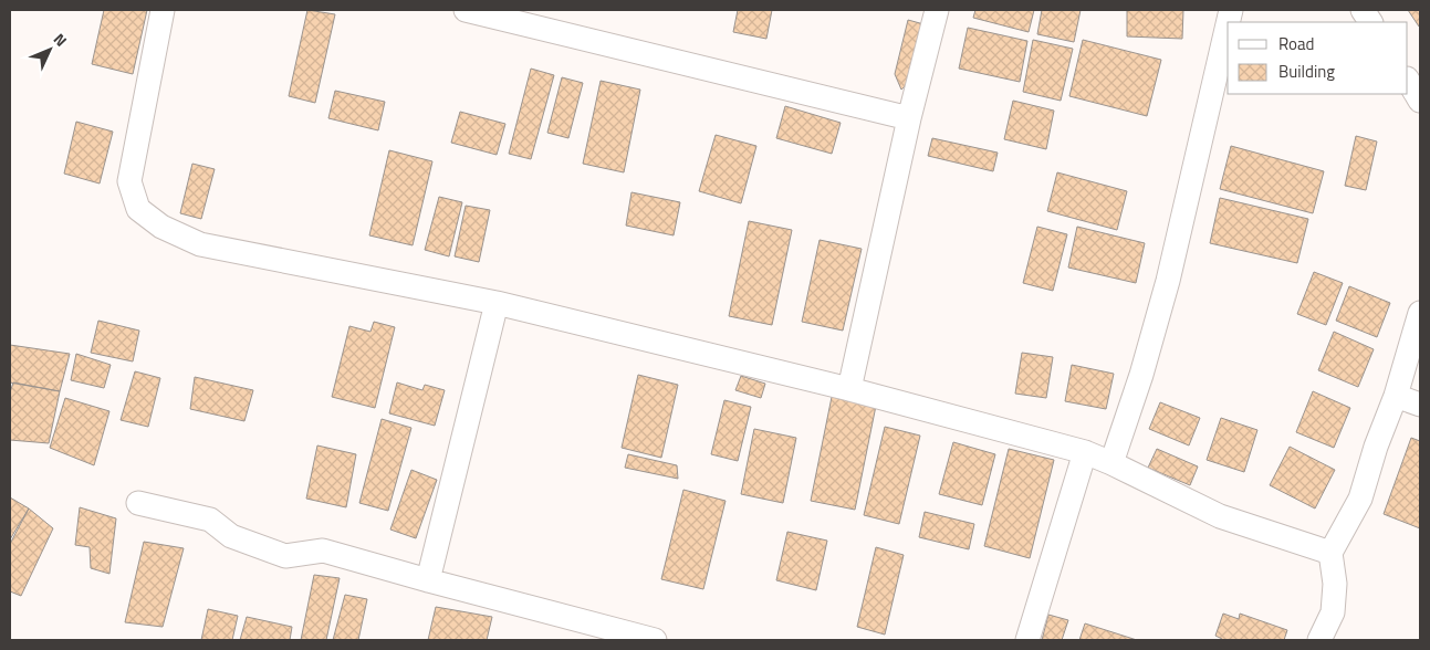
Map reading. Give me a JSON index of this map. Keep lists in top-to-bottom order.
{
  "legend": ["Road", "Building"],
  "north": "top right"
}
